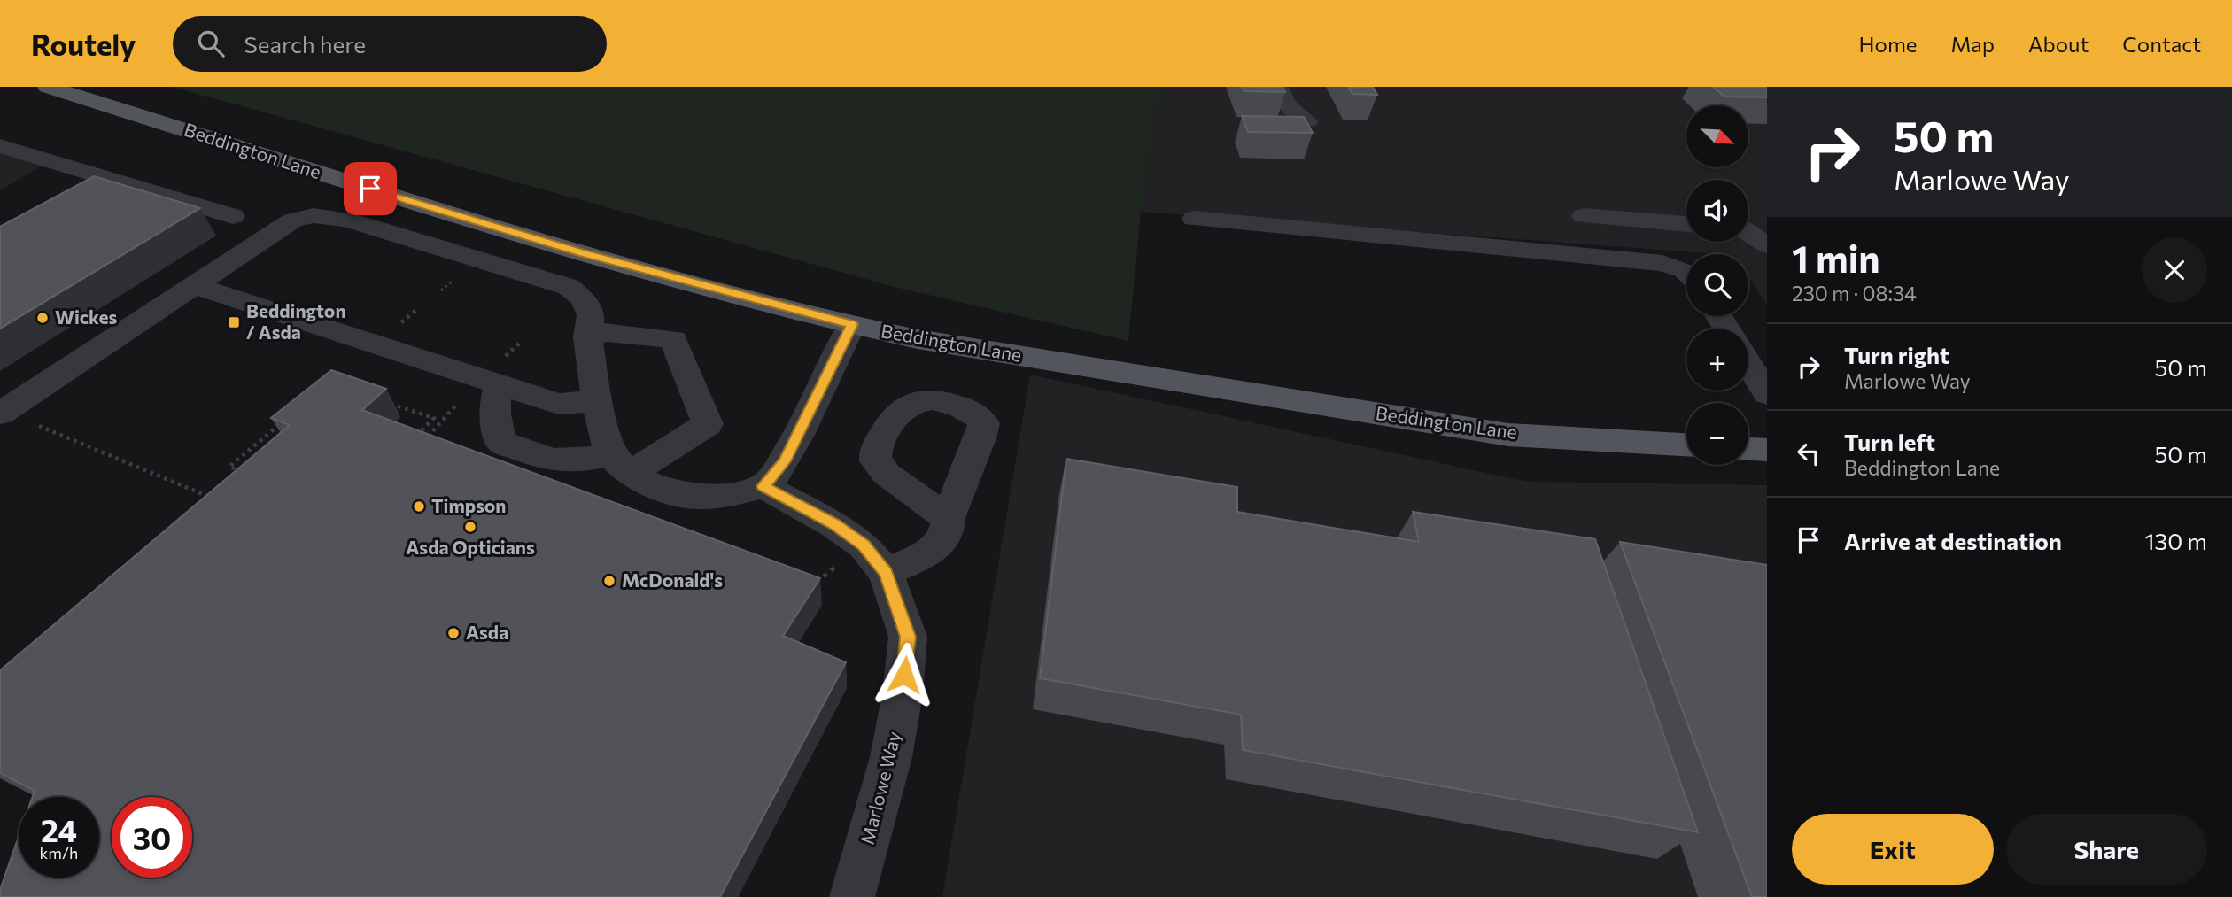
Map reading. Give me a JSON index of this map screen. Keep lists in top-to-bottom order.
{
  "streets": {
    "main road": ["Beddington Lane"],
    "street": ["Marlowe Way"]
  },
  "places": {
    "other": [
      "Wickes",
      "Timpson",
      "Asda Opticians",
      "McDonald's",
      "Asda"
    ],
    "transit": ["Beddington / Asda"]
  },
  "north": "bottom right",
  "page": {
    "header": "Routely",
    "search": "Search here",
    "nav": [
      "Home",
      "Map",
      "About",
      "Contact"
    ],
    "turn": ["50 m", "Marlowe Way"],
    "map_buttons": ["+", "−"],
    "heading": ["1 min", "230 m · 08:34"],
    "list": [
      {
        "name": "Turn right",
        "note": "Marlowe Way",
        "value": "50 m"
      },
      {
        "name": "Turn left",
        "note": "Beddington Lane",
        "value": "50 m"
      },
      {
        "name": "Arrive at destination",
        "value": "130 m"
      }
    ],
    "speed": "24 km/h",
    "limit": "30",
    "buttons": ["Exit", "Share"]
  }
}
